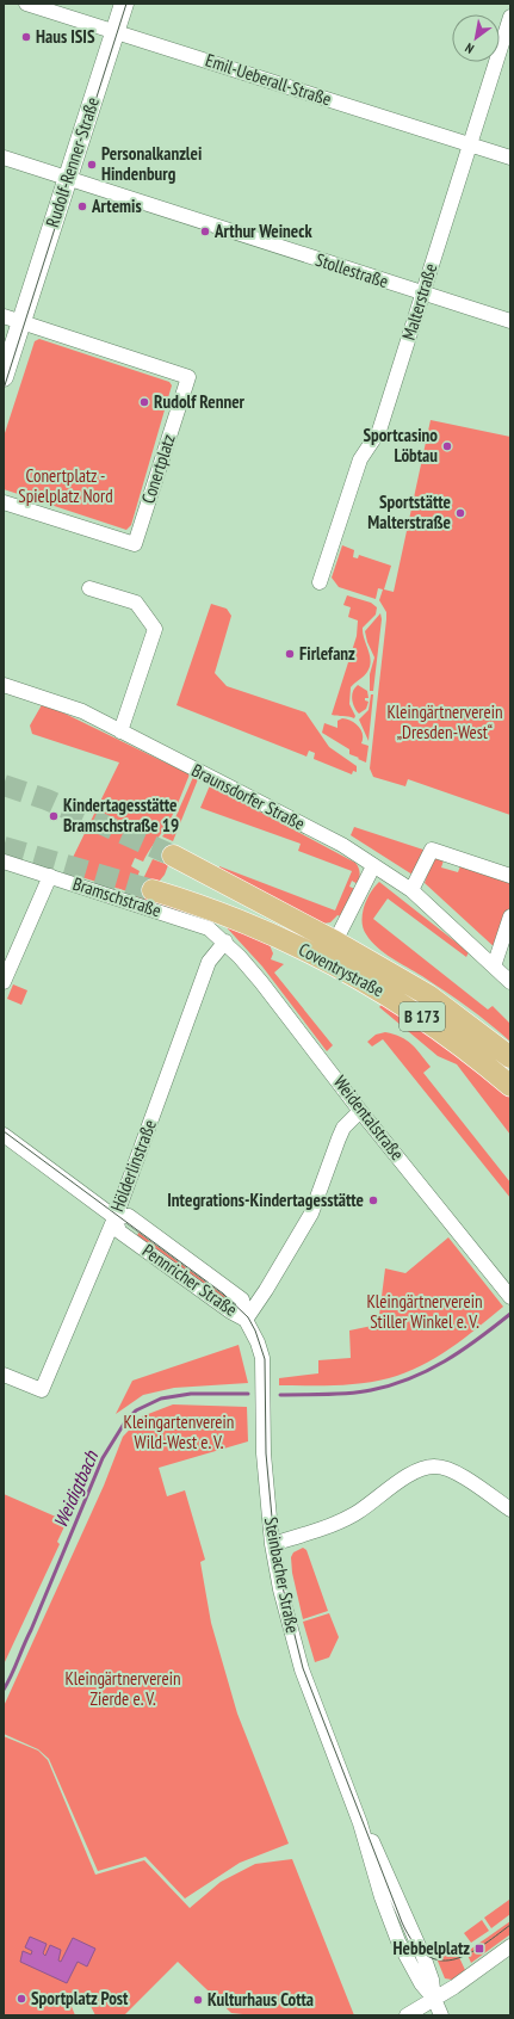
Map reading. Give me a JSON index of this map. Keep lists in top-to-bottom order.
{
  "streets": {
    "main road": ["Coventrystraße", "B 173"],
    "street": [
      "Emil-Ueberall-Straße",
      "Rudolf-Renner-Straße",
      "Stollestraße",
      "Malterstraße",
      "Conertplatz",
      "Braunsdorfer Straße",
      "Bramschstraße",
      "Weidentalstraße",
      "Hölderlinstraße",
      "Pennricher Straße",
      "Steinbacher Straße"
    ]
  },
  "crossings": [
    ["Emil-Ueberall-Straße", "Rudolf-Renner-Straße"],
    ["Emil-Ueberall-Straße", "Malterstraße"],
    ["Rudolf-Renner-Straße", "Stollestraße"],
    ["Rudolf-Renner-Straße", "Conertplatz"],
    ["Stollestraße", "Malterstraße"],
    ["Bramschstraße", "Weidentalstraße"],
    ["Bramschstraße", "Hölderlinstraße"],
    ["Weidentalstraße", "Hölderlinstraße"],
    ["Hölderlinstraße", "Pennricher Straße"],
    ["Pennricher Straße", "Steinbacher Straße"]
  ],
  "water": ["Weidigtbach"],
  "parks": [
    "Conertplatz - Spielplatz Nord",
    "Kleingärtnerverein „Dresden-West“",
    "Kleingärtnerverein Stiller Winkel e. V.",
    "Kleingartenverein Wild-West e. V.",
    "Kleingärtnerverein Zierde e. V."
  ],
  "places": {
    "other": [
      "Haus ISIS",
      "Personalkanzlei Hindenburg",
      "Artemis",
      "Arthur Weineck",
      "Rudolf Renner",
      "Sportcasino Löbtau",
      "Sportstätte Malterstraße",
      "Firlefanz",
      "Kindertagesstätte Bramschstraße 19",
      "Integrations-Kindertagesstätte",
      "Sportplatz Post",
      "Kulturhaus Cotta"
    ],
    "transit": ["Hebbelplatz"]
  },
  "north": "bottom left"
}
